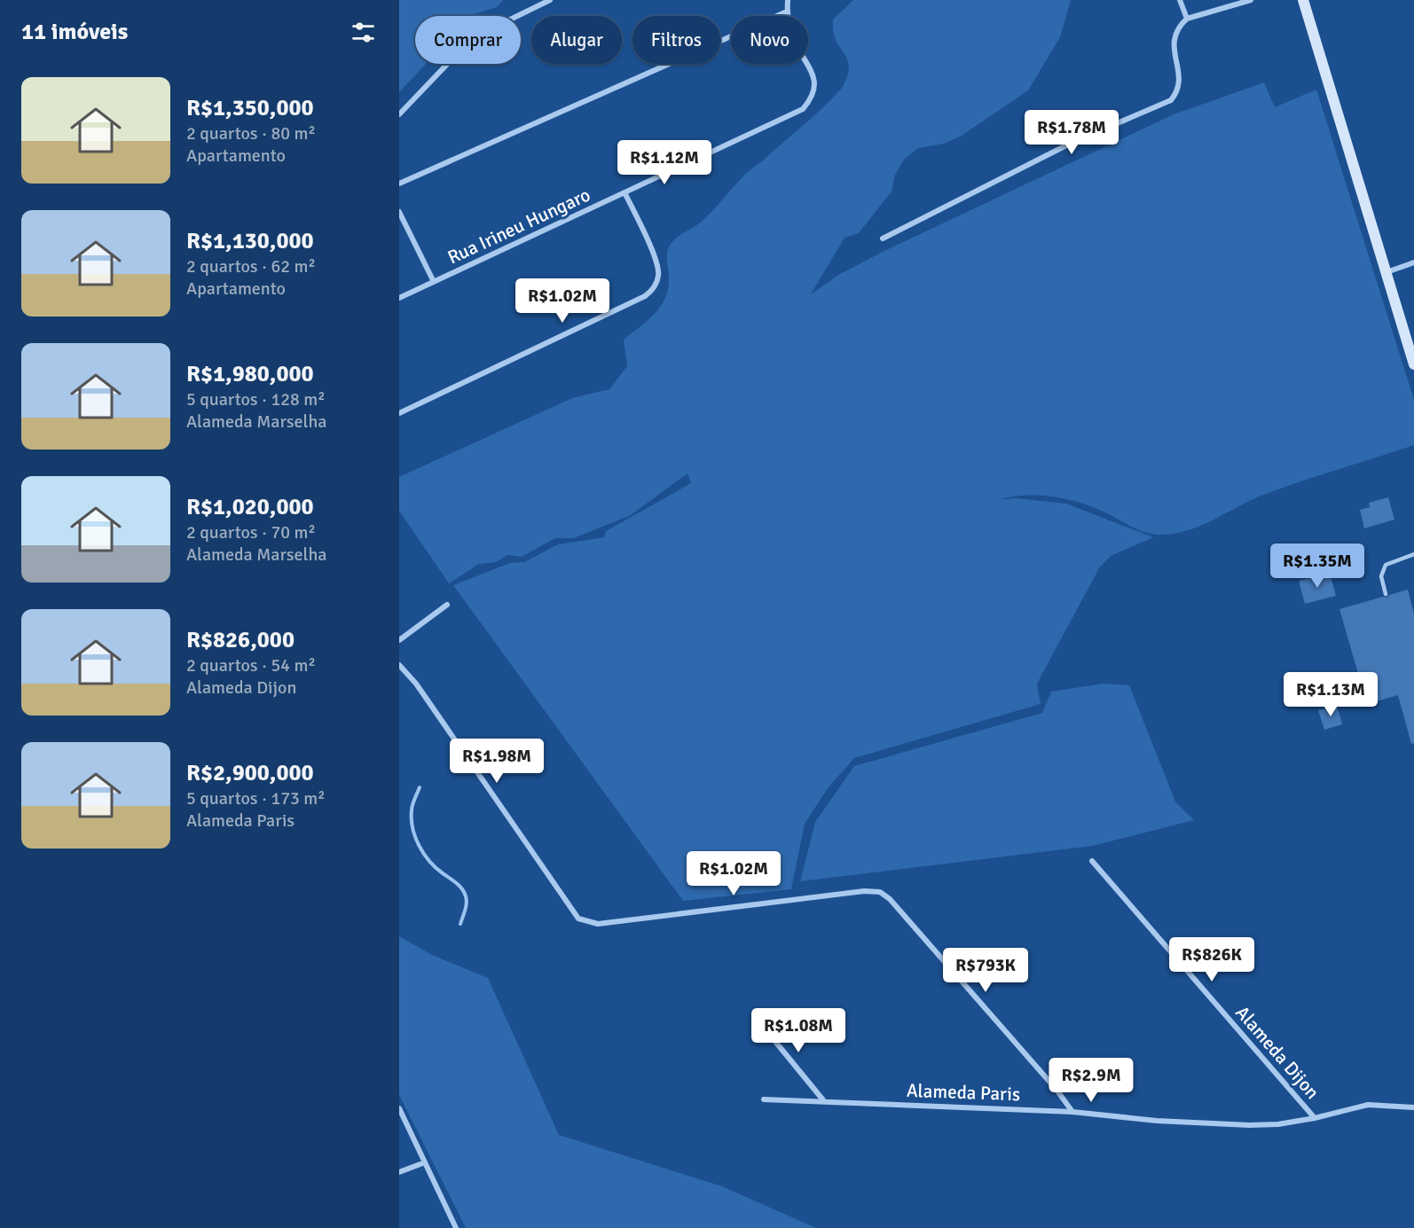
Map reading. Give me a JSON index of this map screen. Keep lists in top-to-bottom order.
{
  "streets": {
    "street": ["Rua Irineu Hungaro", "Alameda Dijon", "Alameda Paris"]
  },
  "crossings": [
    ["Alameda Dijon", "Alameda Paris"]
  ],
  "page": {
    "heading": "11 imóveis",
    "chip": [
      "Comprar",
      "Alugar",
      "Filtros",
      "Novo"
    ],
    "list": [
      {
        "name": "R$1,350,000",
        "note": "2 quartos · 80 m² · Apartamento"
      },
      {
        "name": "R$1,130,000",
        "note": "2 quartos · 62 m² · Apartamento"
      },
      {
        "name": "R$1,980,000",
        "note": "5 quartos · 128 m² · Alameda Marselha"
      },
      {
        "name": "R$1,020,000",
        "note": "2 quartos · 70 m² · Alameda Marselha"
      },
      {
        "name": "R$826,000",
        "note": "2 quartos · 54 m² · Alameda Dijon"
      },
      {
        "name": "R$2,900,000",
        "note": "5 quartos · 173 m² · Alameda Paris"
      }
    ],
    "price": [
      "R$1.78M",
      "R$1.12M",
      "R$1.02M",
      "R$1.35M",
      "R$1.13M",
      "R$1.98M",
      "R$1.02M",
      "R$826K",
      "R$793K",
      "R$1.08M",
      "R$2.9M"
    ]
  }
}
